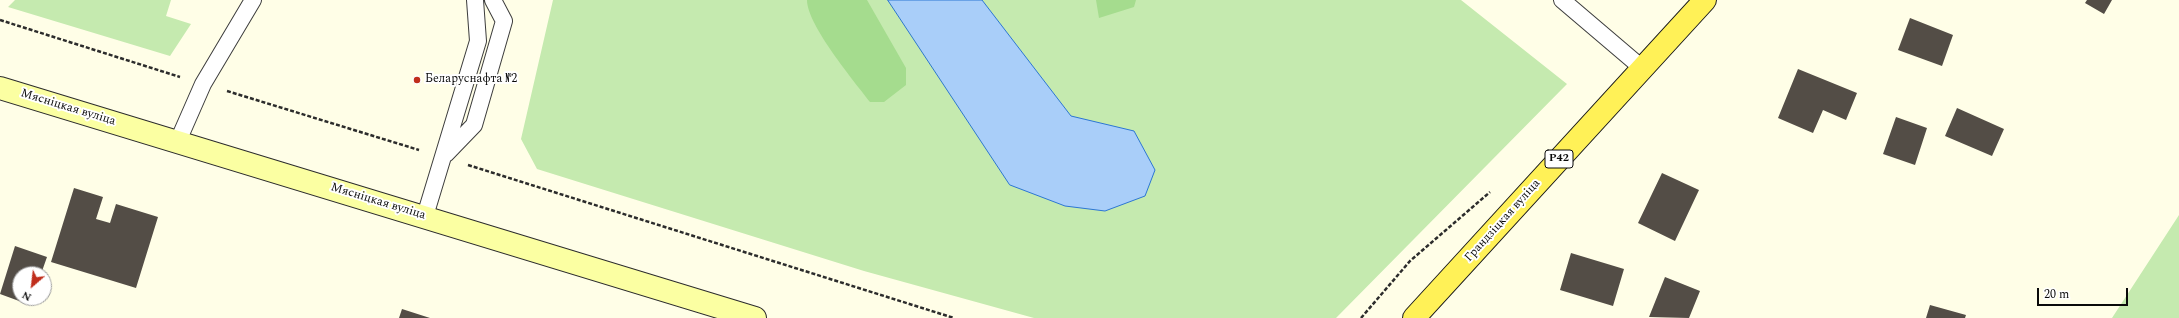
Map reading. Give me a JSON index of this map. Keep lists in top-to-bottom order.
{
  "streets": {
    "main road": ["Мясніцкая вуліца", "Р42", "Грандзіцкая вуліца"]
  },
  "places": ["Беларуснафта №2"],
  "scale_bar": "20 m",
  "north": "bottom left"
}
